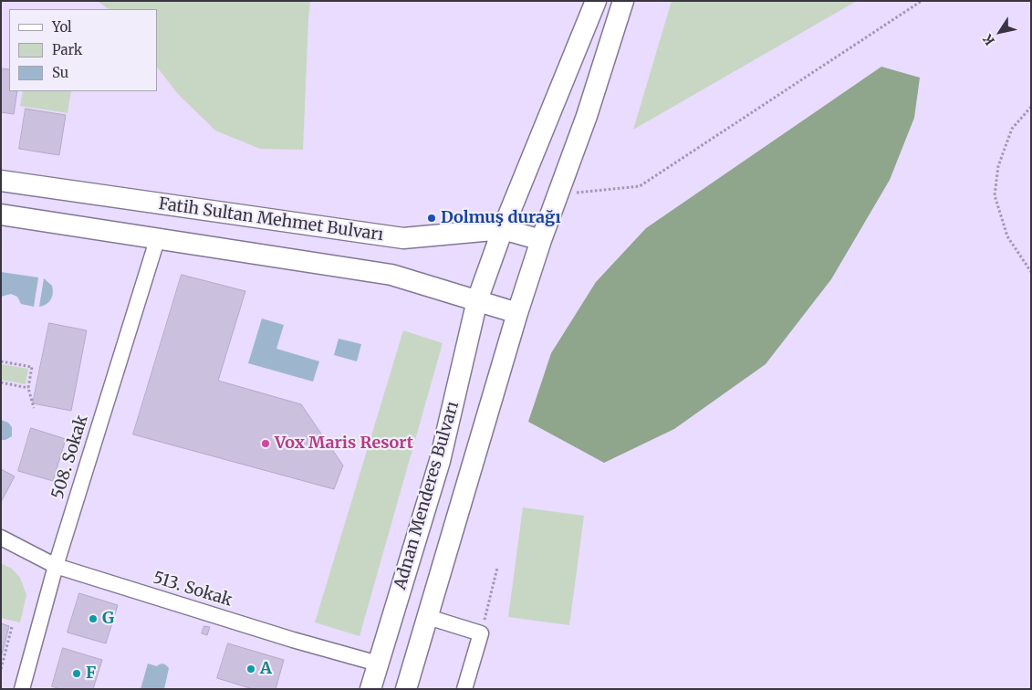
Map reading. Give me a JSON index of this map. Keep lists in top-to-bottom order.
{
  "streets": {
    "main road": ["Fatih Sultan Mehmet Bulvarı", "Adnan Menderes Bulvarı"],
    "street": ["508. Sokak", "513. Sokak"]
  },
  "crossings": [
    ["Fatih Sultan Mehmet Bulvarı", "508. Sokak"],
    ["Fatih Sultan Mehmet Bulvarı", "Adnan Menderes Bulvarı"],
    ["508. Sokak", "513. Sokak"],
    ["Adnan Menderes Bulvarı", "513. Sokak"]
  ],
  "places": [
    "Dolmuş durağı",
    "Vox Maris Resort",
    "G",
    "A",
    "F"
  ],
  "legend": ["Yol", "Park", "Su"],
  "north": "bottom left"
}
